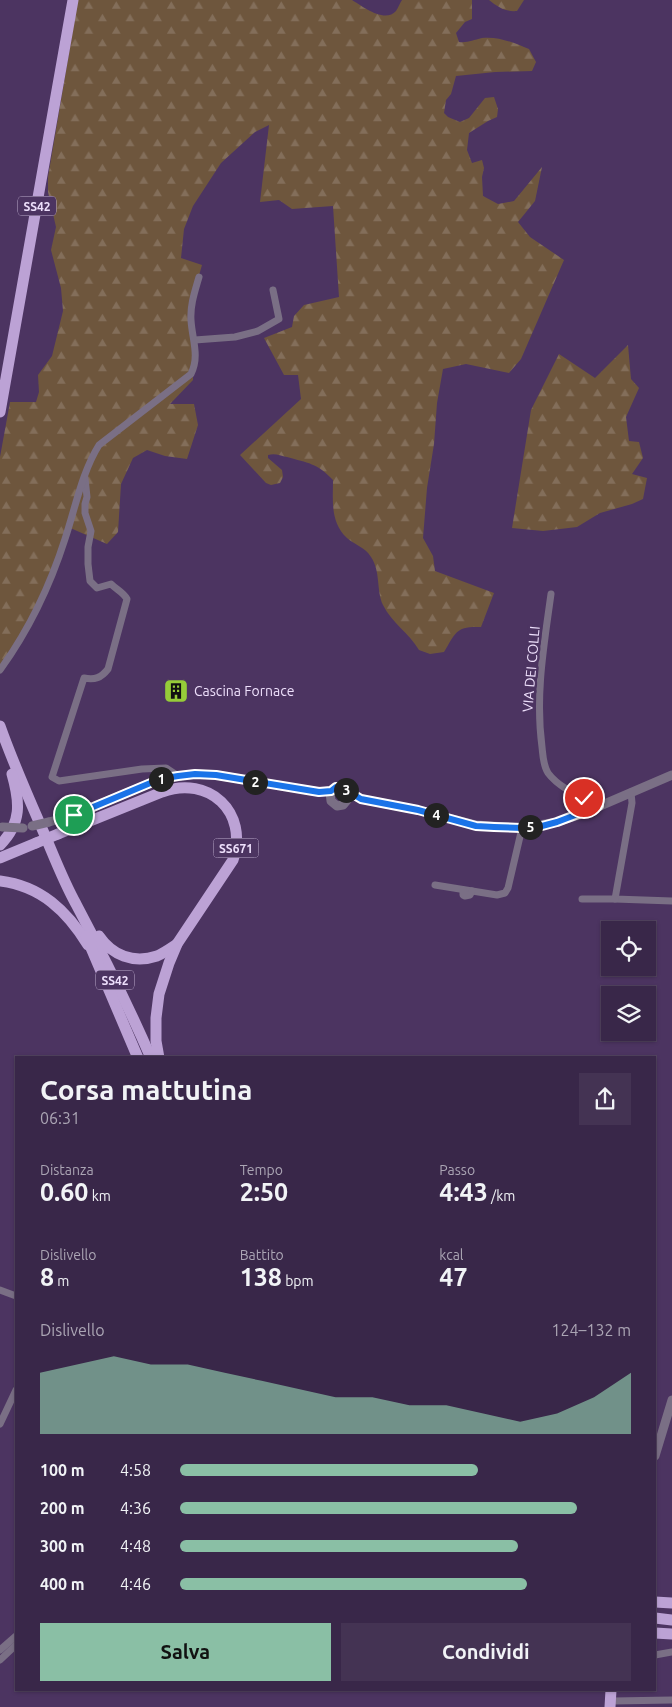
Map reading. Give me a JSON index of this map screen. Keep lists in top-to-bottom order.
{
  "streets": {
    "highway": ["SS42", "SS671"],
    "street": ["VIA DEI COLLI"]
  },
  "places": {
    "building": ["Cascina Fornace"]
  },
  "page": {
    "pins": [
      "1",
      "2",
      "3",
      "4",
      "5"
    ],
    "heading": ["Corsa mattutina", "06:31"],
    "stats": [
      ["Distanza", "0.60 km"],
      ["Tempo", "2:50"],
      ["Passo", "4:43 /km"],
      ["Dislivello", "8 m"],
      ["Battito", "138 bpm"],
      ["kcal", "47"]
    ],
    "chart": ["Dislivello", "124–132 m"],
    "list": [
      {
        "name": "100 m",
        "note": "4:58"
      },
      {
        "name": "200 m",
        "note": "4:36"
      },
      {
        "name": "300 m",
        "note": "4:48"
      },
      {
        "name": "400 m",
        "note": "4:46"
      }
    ],
    "buttons": ["Salva", "Condividi"]
  }
}
